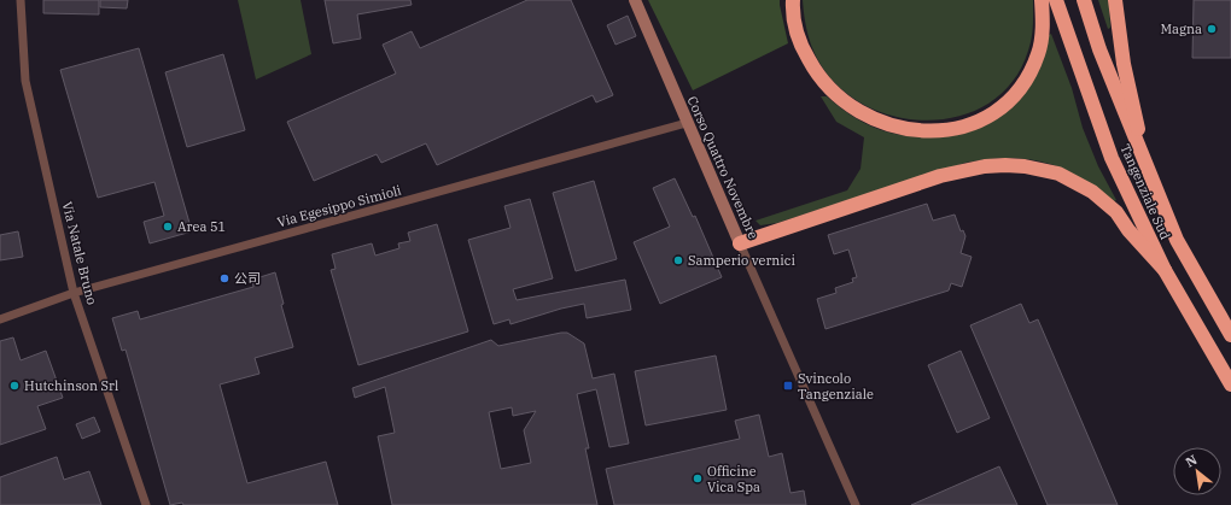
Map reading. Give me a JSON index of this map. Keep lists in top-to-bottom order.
{
  "streets": {
    "highway": ["Tangenziale Sud"],
    "main road": ["Corso Quattro Novembre"],
    "street": ["Via Egesippo Simioli", "Via Natale Bruno"]
  },
  "crossings": [
    ["Corso Quattro Novembre", "Via Egesippo Simioli"],
    ["Via Egesippo Simioli", "Via Natale Bruno"]
  ],
  "places": {
    "other": [
      "Magna",
      "Area 51",
      "Samperio vernici",
      "公司",
      "Hutchinson Srl",
      "Officine Vica Spa"
    ],
    "transit": ["Svincolo Tangenziale"]
  },
  "north": "top left"
}
